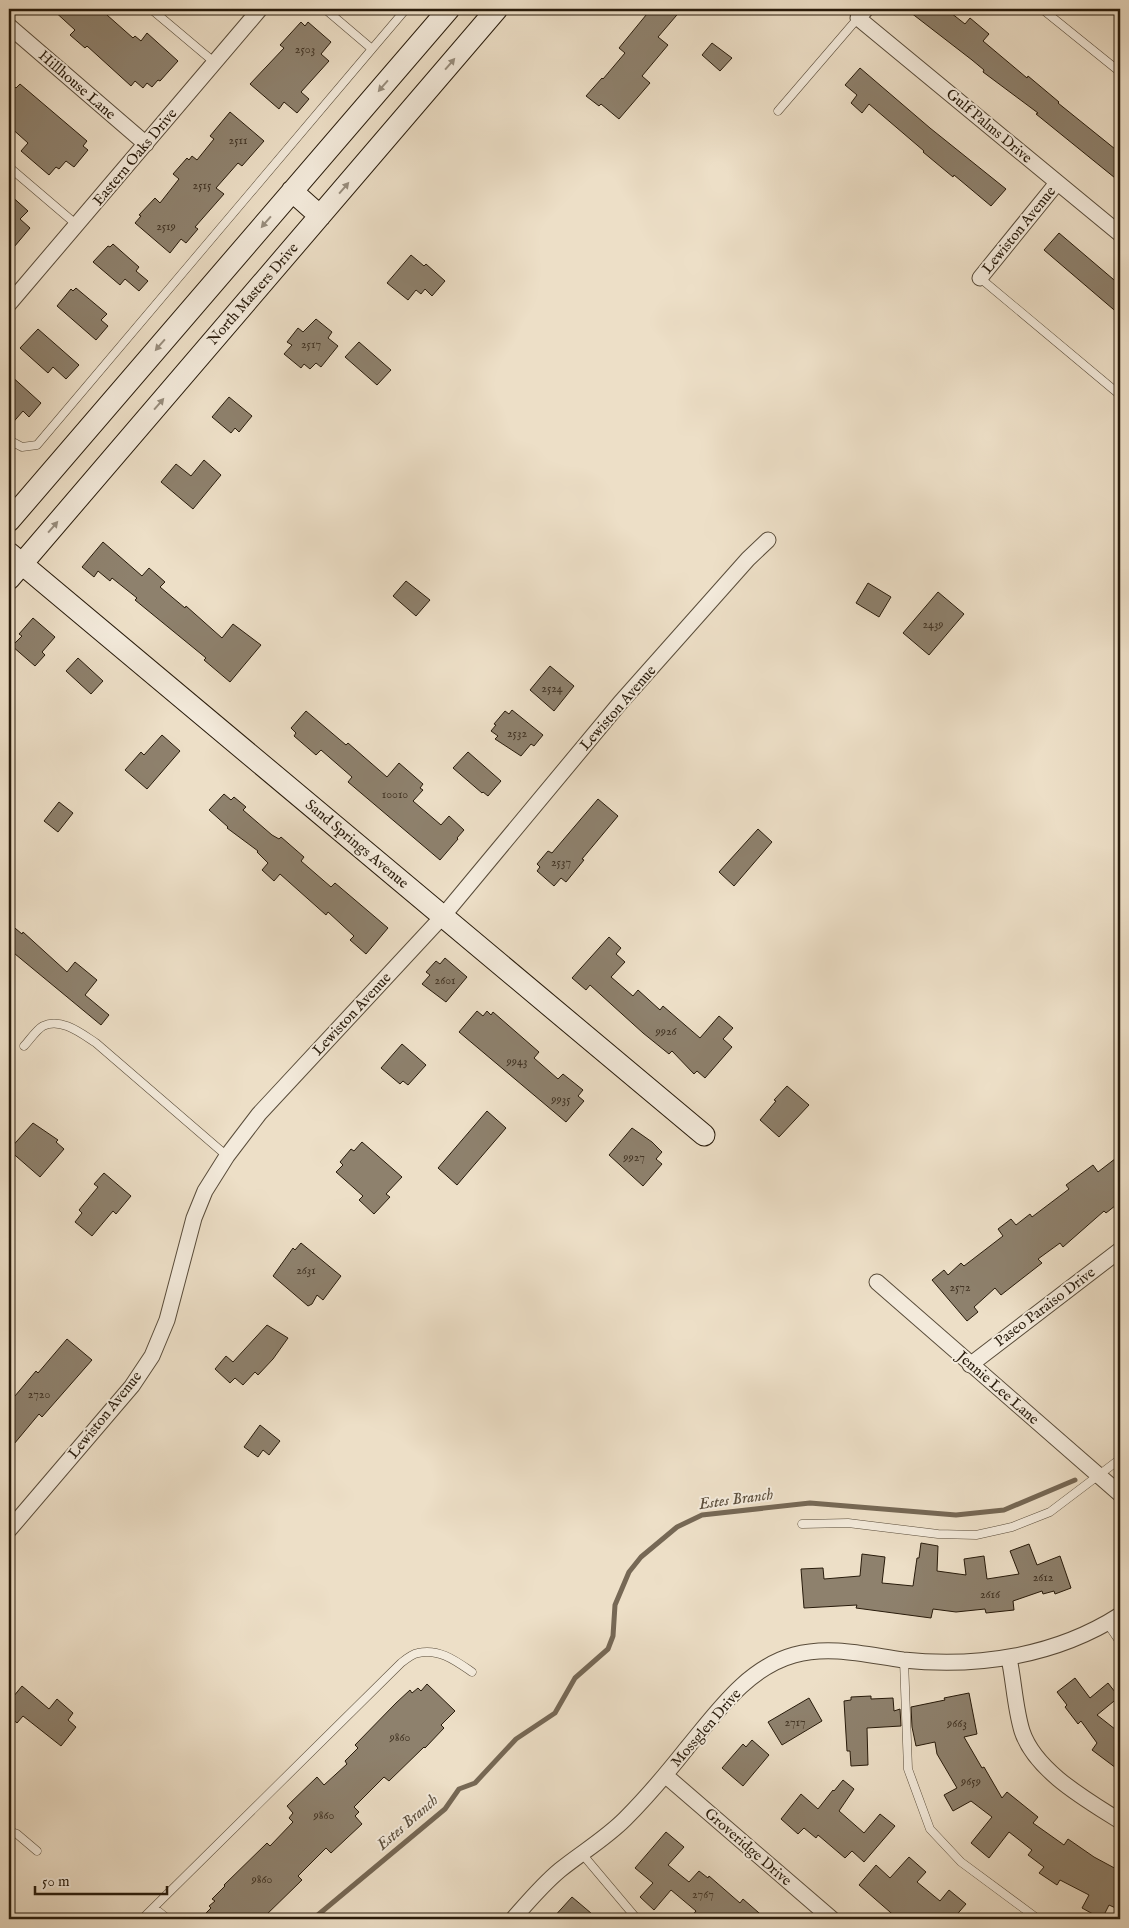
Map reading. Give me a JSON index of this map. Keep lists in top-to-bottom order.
{
  "streets": {
    "main road": ["North Masters Drive", "Sand Springs Avenue"],
    "street": [
      "Hillhouse Lane",
      "Gulf Palms Drive",
      "Eastern Oaks Drive",
      "Lewiston Avenue",
      "Paseo Paraiso Drive",
      "Jennie Lee Lane",
      "Mossglen Drive",
      "Groveridge Drive"
    ]
  },
  "crossings": [
    ["Hillhouse Lane", "Eastern Oaks Drive"],
    ["Gulf Palms Drive", "Lewiston Avenue"],
    ["Lewiston Avenue", "Sand Springs Avenue"],
    ["North Masters Drive", "Sand Springs Avenue"],
    ["Paseo Paraiso Drive", "Jennie Lee Lane"],
    ["Mossglen Drive", "Groveridge Drive"]
  ],
  "water": ["Estes Branch"],
  "house_numbers": [
    "2503",
    "2511",
    "2515",
    "2519",
    "2517",
    "2439",
    "2524",
    "2532",
    "10010",
    "2537",
    "2601",
    "9926",
    "9943",
    "9935",
    "9927",
    "2631",
    "2572",
    "2720",
    "2612",
    "2616",
    "2717",
    "9663",
    "9860",
    "9659",
    "9860",
    "9860",
    "2767"
  ],
  "scale_bar": "50 m"
}
